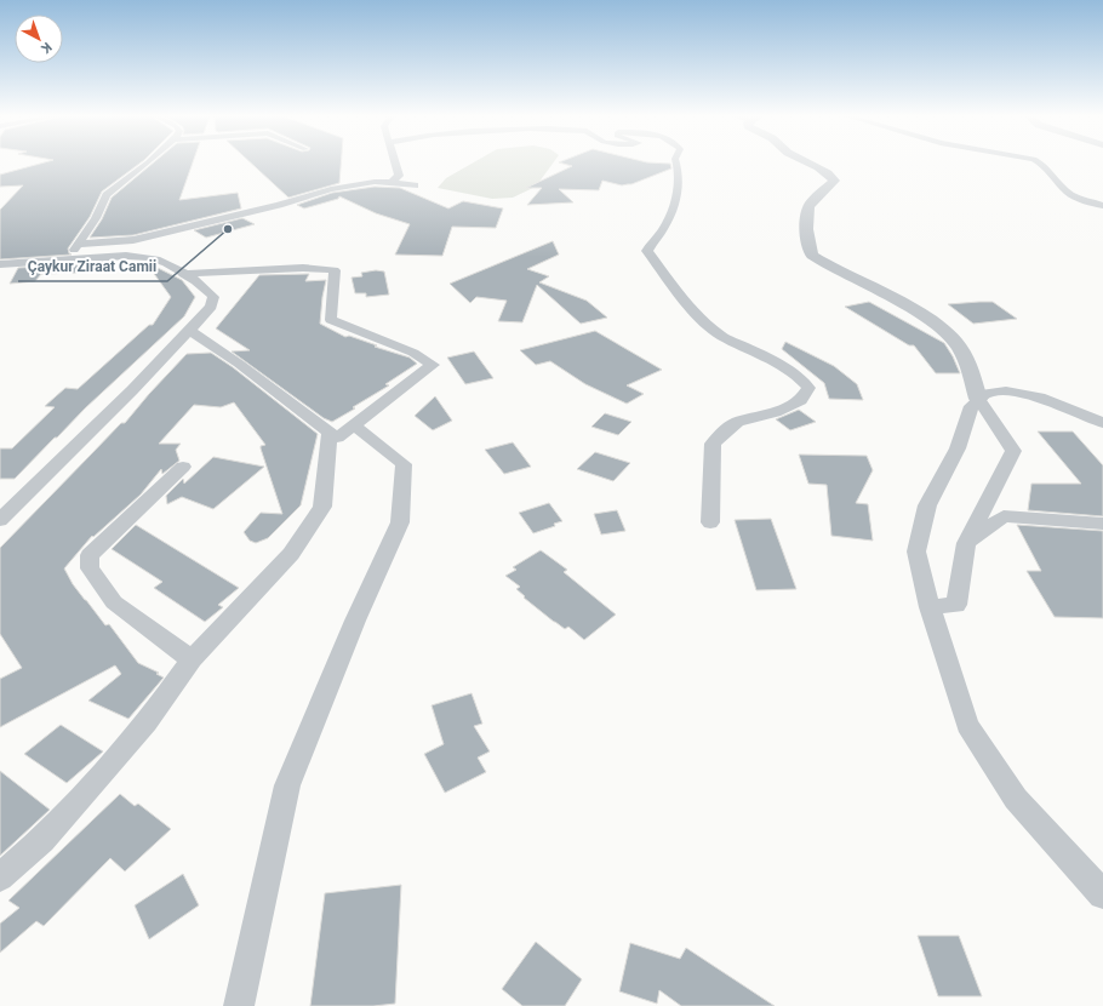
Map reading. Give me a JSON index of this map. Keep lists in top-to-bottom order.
{
  "places": ["Çaykur Ziraat Camii"],
  "north": "bottom right"
}
